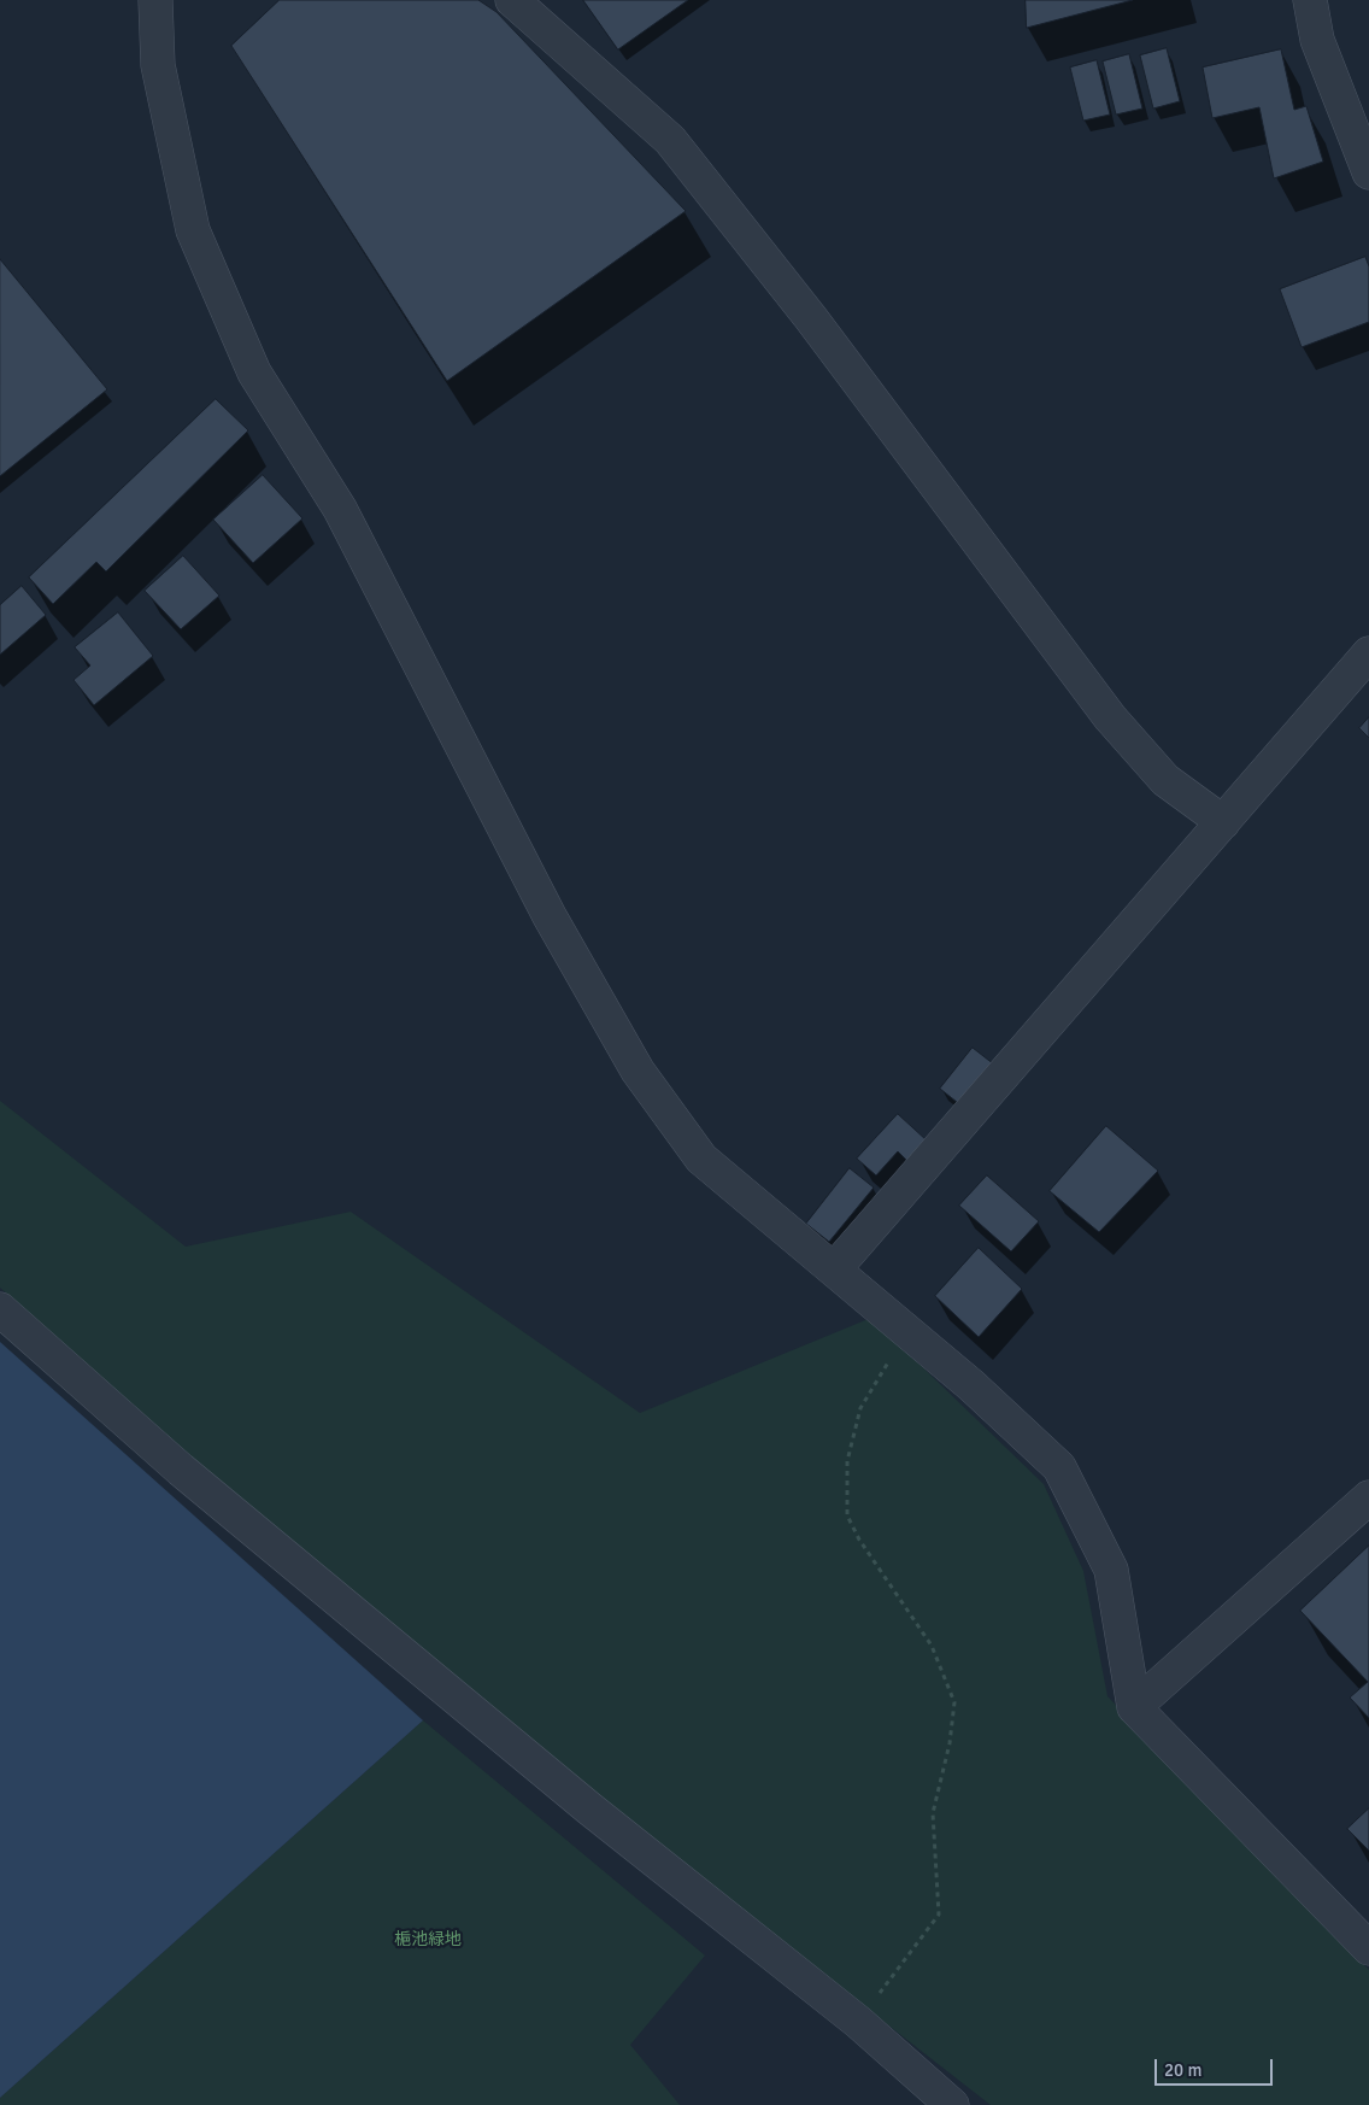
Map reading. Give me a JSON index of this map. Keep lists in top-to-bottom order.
{
  "parks": ["梔池緑地"],
  "scale_bar": "20 m"
}
